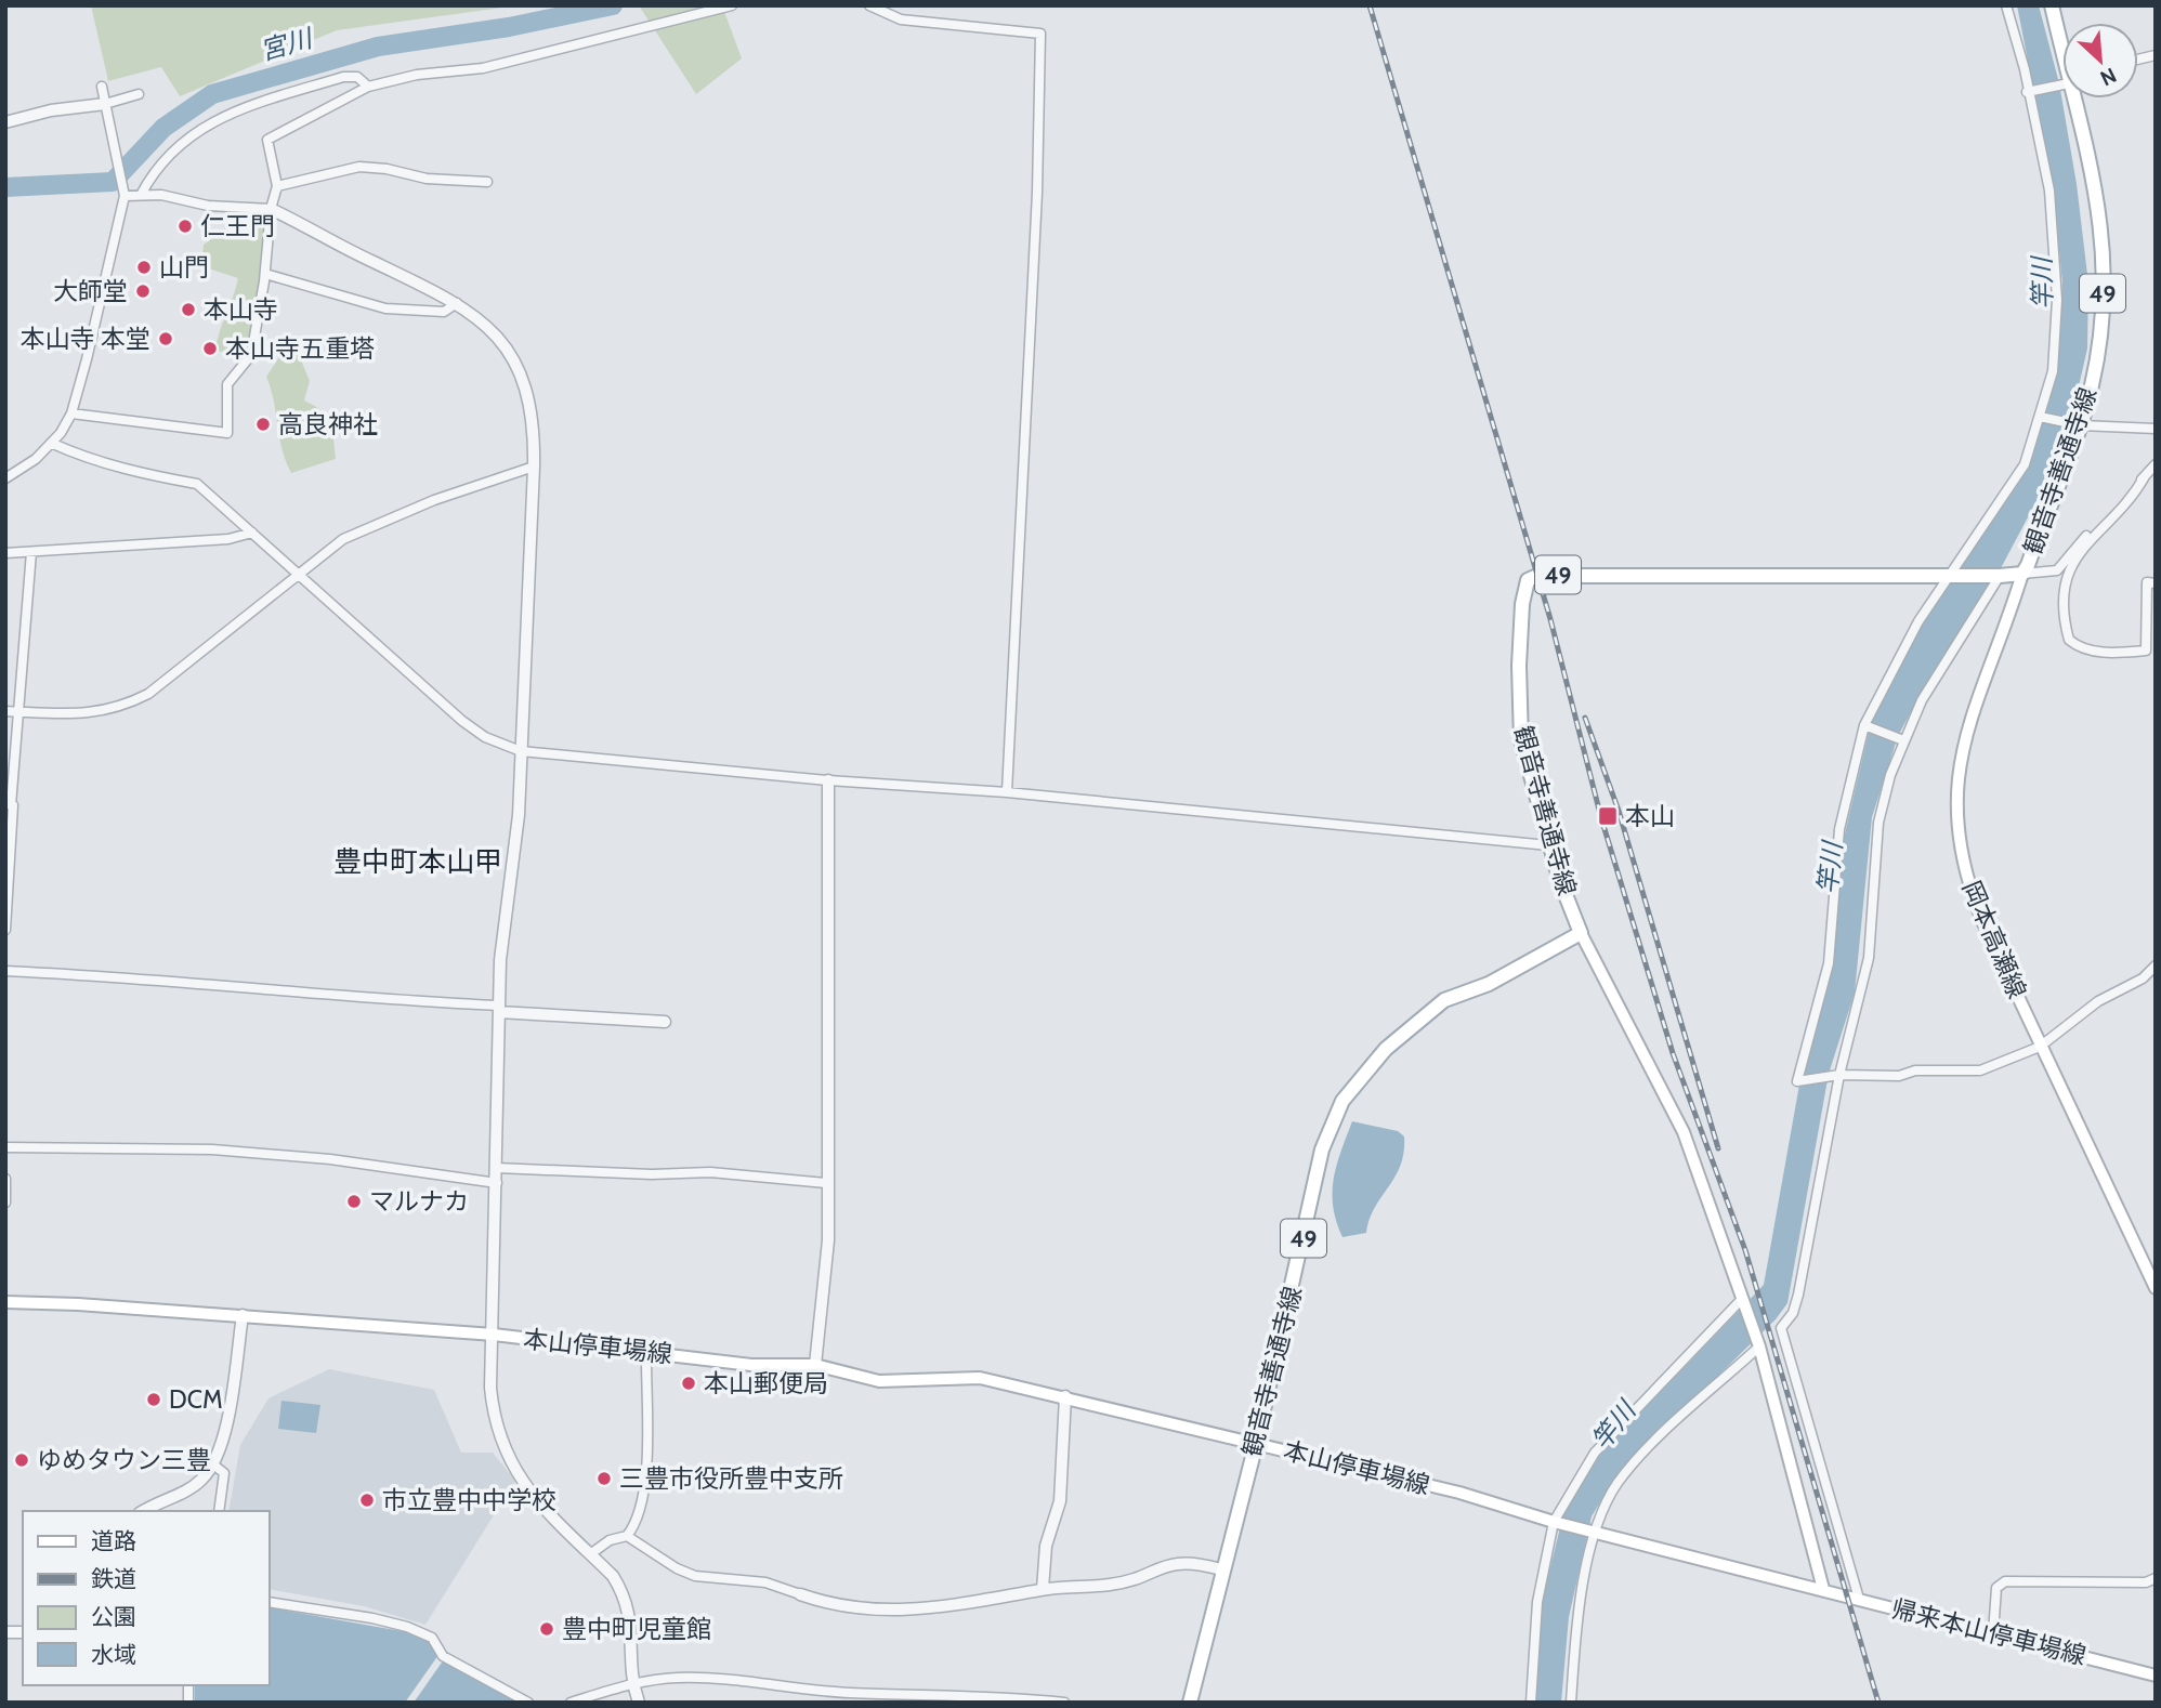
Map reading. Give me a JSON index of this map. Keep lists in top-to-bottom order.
{
  "streets": {
    "main road": [
      "49",
      "観音寺善通寺線",
      "岡本高瀬線",
      "本山停車場線",
      "帰来本山停車場線"
    ]
  },
  "crossings": [
    ["観音寺善通寺線", "岡本高瀬線"],
    ["観音寺善通寺線", "本山停車場線"],
    ["本山停車場線", "帰来本山停車場線"]
  ],
  "districts": ["豊中町本山甲"],
  "water": ["宮川", "竿川"],
  "places": {
    "other": [
      "仁王門",
      "山門",
      "大師堂",
      "本山寺",
      "本山寺 本堂",
      "本山寺五重塔",
      "高良神社",
      "マルナカ",
      "本山郵便局",
      "DCM",
      "ゆめタウン三豊",
      "三豊市役所豊中支所",
      "市立豊中中学校",
      "豊中町児童館"
    ],
    "transit": ["本山"]
  },
  "legend": [
    "道路",
    "鉄道",
    "公園",
    "水域"
  ],
  "north": "bottom right"
}
